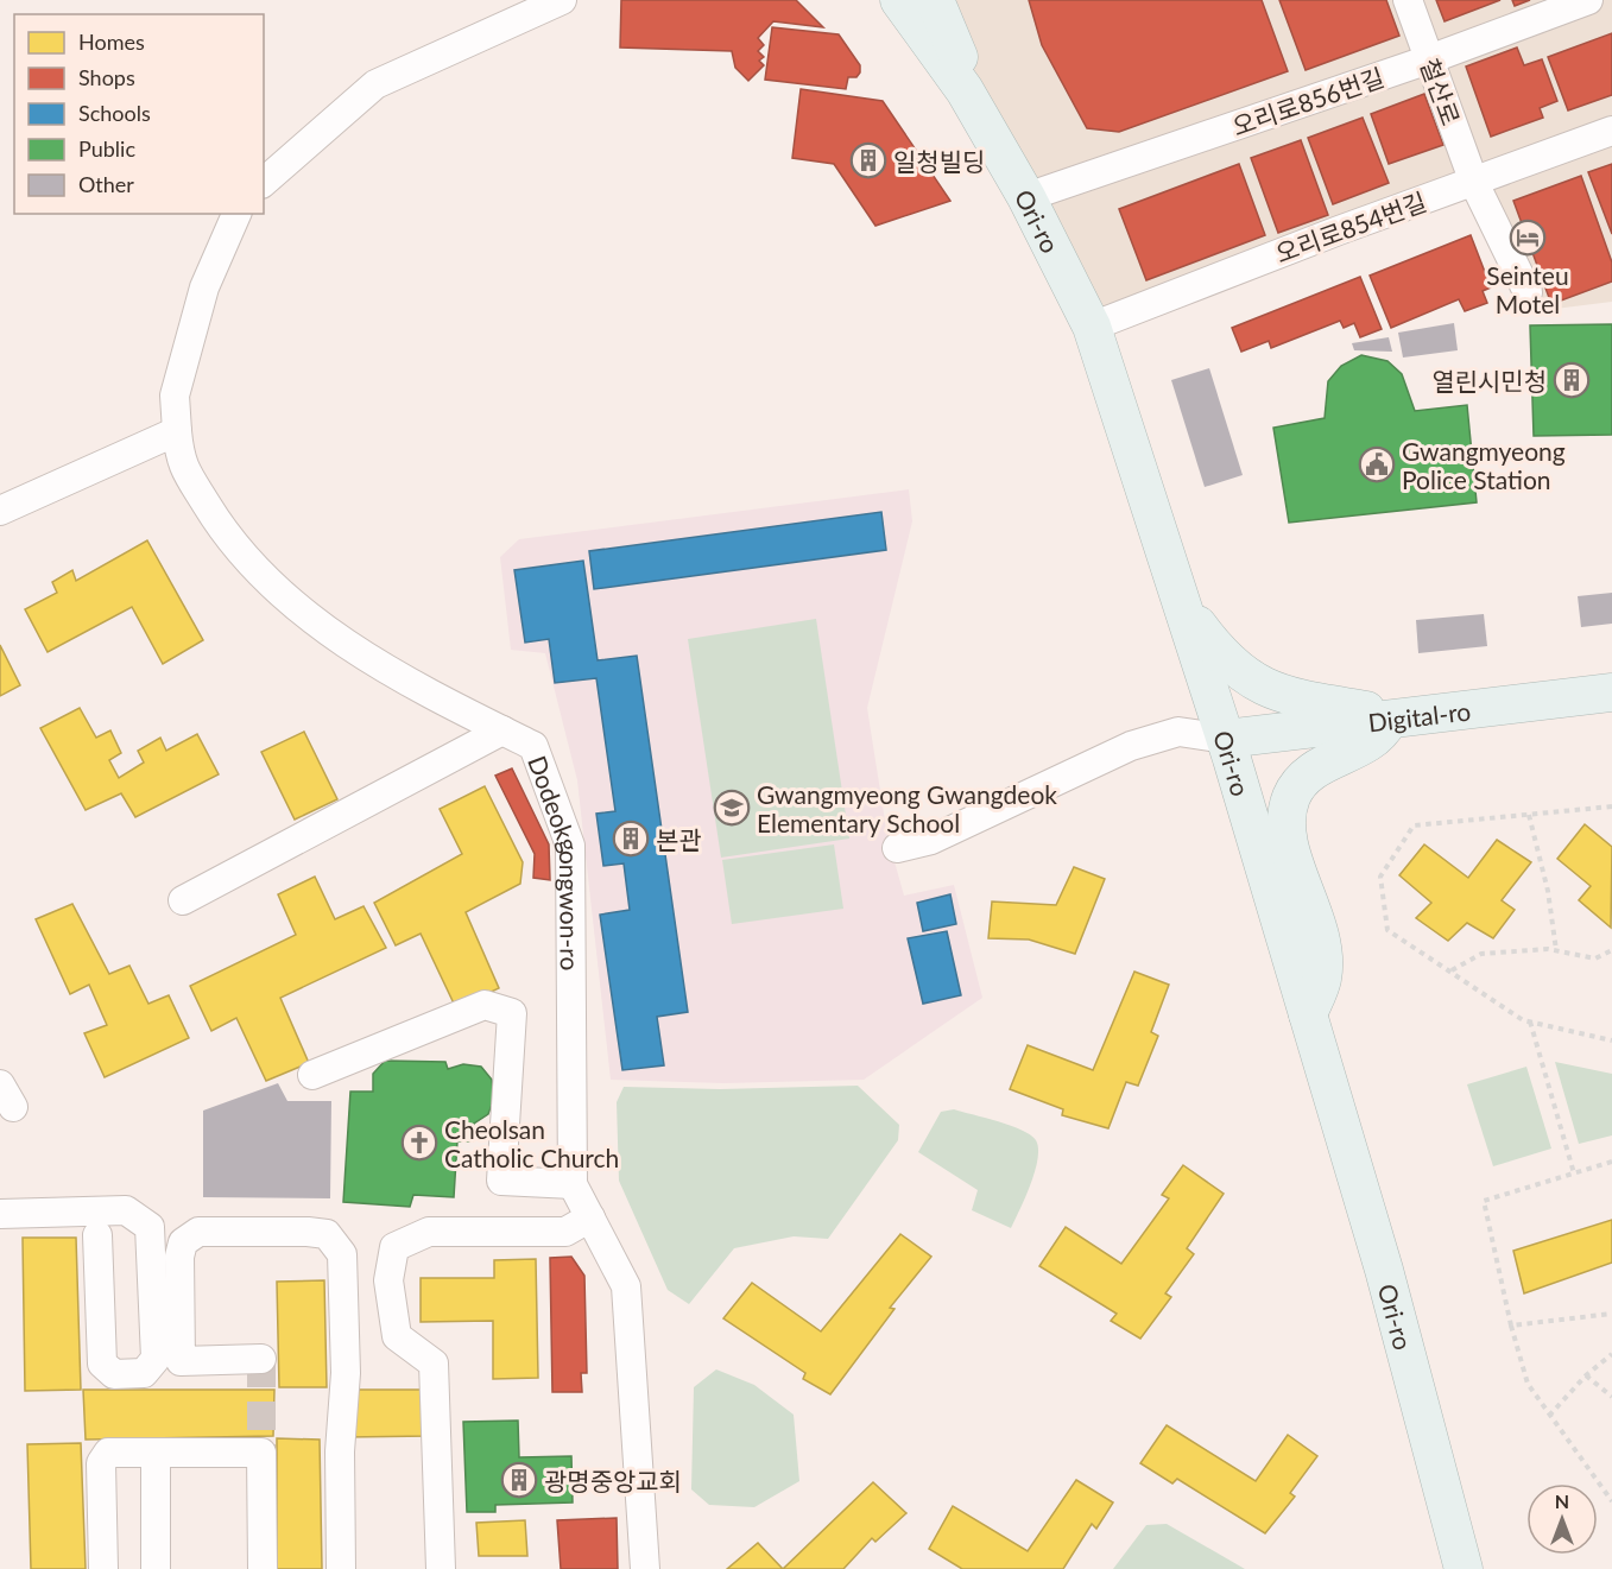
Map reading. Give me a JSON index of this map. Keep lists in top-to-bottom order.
{
  "streets": {
    "main road": ["Ori-ro", "Digital-ro"],
    "street": [
      "철산로",
      "오리로856번길",
      "오리로854번길",
      "Dodeokgongwon-ro"
    ]
  },
  "crossings": [
    ["철산로", "오리로856번길"],
    ["철산로", "오리로854번길"],
    ["오리로856번길", "Ori-ro"],
    ["Ori-ro", "오리로854번길"],
    ["Ori-ro", "Digital-ro"]
  ],
  "places": {
    "building": [
      "일청빌딩",
      "열린시민청",
      "본관",
      "광명중앙교회"
    ],
    "hotel": ["Seinteu Motel"],
    "public building": ["Gwangmyeong Police Station"],
    "school or university": ["Gwangmyeong Gwangdeok Elementary School"],
    "church": ["Cheolsan Catholic Church"]
  },
  "legend": [
    "Homes",
    "Shops",
    "Schools",
    "Public",
    "Other"
  ],
  "north": "top"
}
